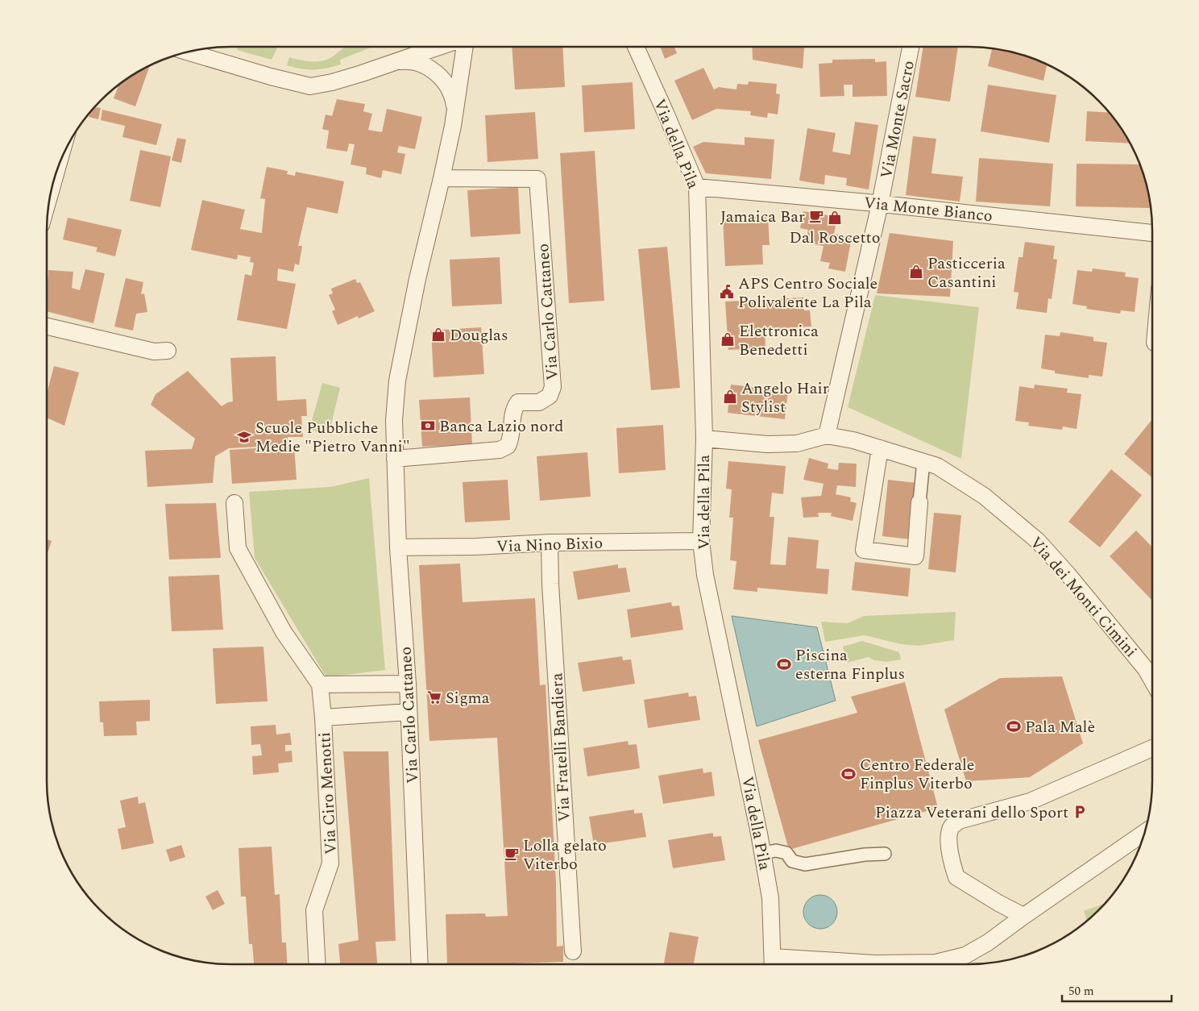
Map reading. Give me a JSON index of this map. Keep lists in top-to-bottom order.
{
  "streets": {
    "street": [
      "Via Monte Sacro",
      "Via della Pila",
      "Via Monte Bianco",
      "Via Carlo Cattaneo",
      "Via Nino Bixio",
      "Via dei Monti Cimini",
      "Via Fratelli Bandiera",
      "Via Ciro Menotti"
    ]
  },
  "crossings": [
    ["Via Monte Sacro", "Via Monte Bianco"],
    ["Via Monte Sacro", "Via dei Monti Cimini"],
    ["Via della Pila", "Via Monte Bianco"],
    ["Via della Pila", "Via Nino Bixio"],
    ["Via della Pila", "Via dei Monti Cimini"],
    ["Via Carlo Cattaneo", "Via Nino Bixio"],
    ["Via Nino Bixio", "Via Fratelli Bandiera"]
  ],
  "places": {
    "cafe": ["Jamaica Bar", "Lolla gelato Viterbo"],
    "shop": [
      "Dal Roscetto",
      "Pasticceria Casantini",
      "Douglas",
      "Elettronica Benedetti",
      "Angelo Hair Stylist"
    ],
    "public building": ["APS Centro Sociale Polivalente La Pila"],
    "bank": ["Banca Lazio nord"],
    "school or university": ["Scuole Pubbliche Medie \"Pietro Vanni\""],
    "sports": ["Piscina esterna Finplus", "Pala Malè", "Centro Federale Finplus Viterbo"],
    "supermarket": ["Sigma"],
    "parking": ["Piazza Veterani dello Sport"]
  },
  "scale_bar": "50 m"
}
